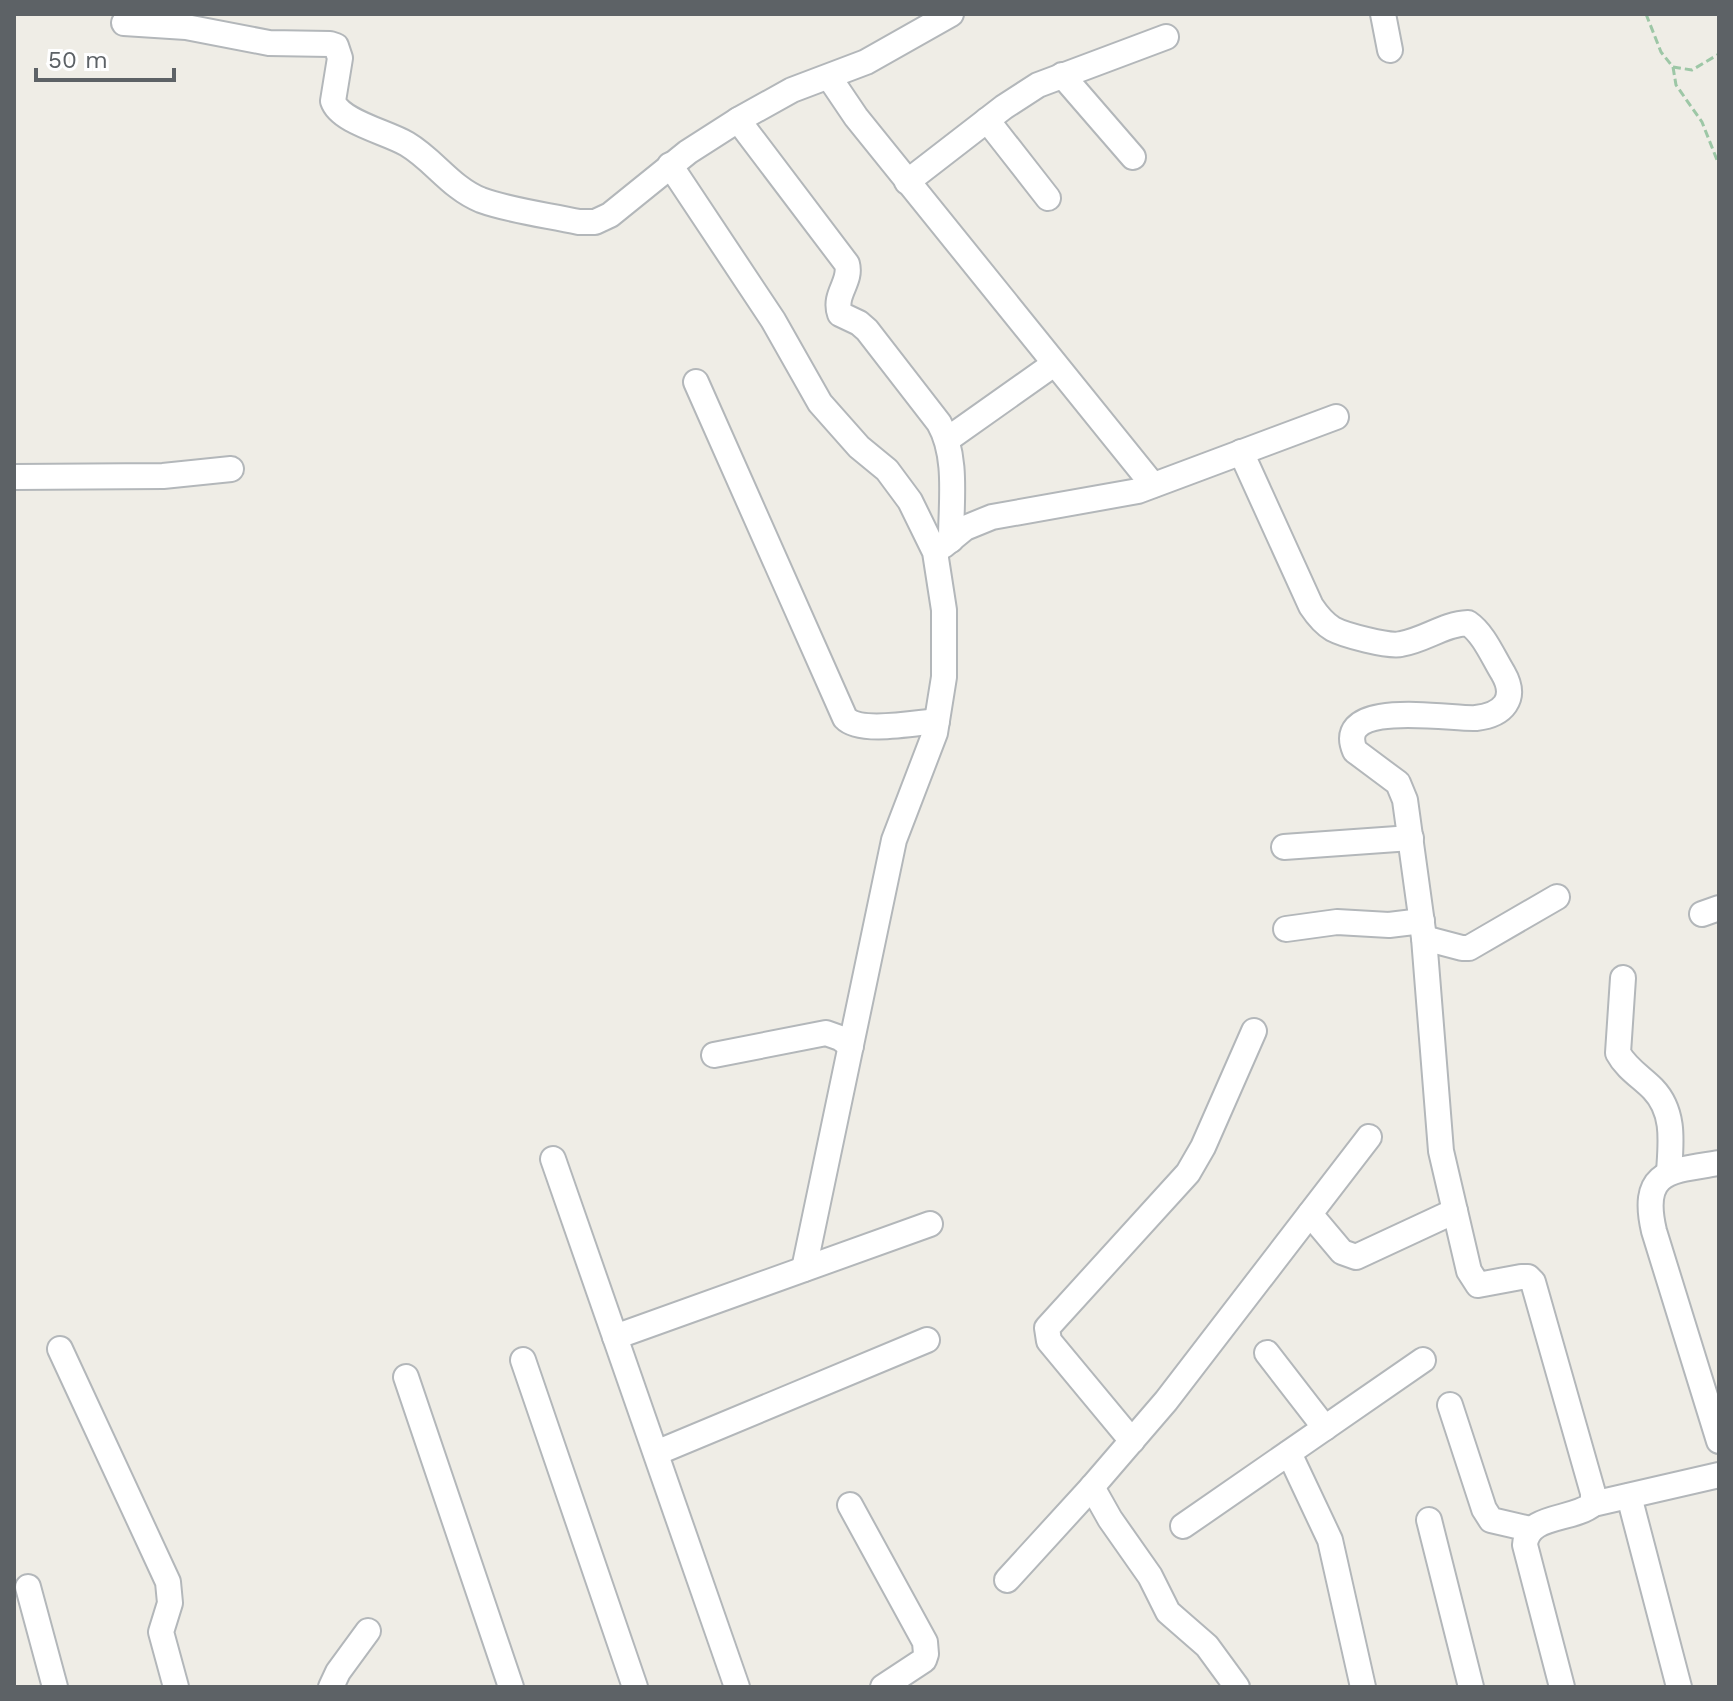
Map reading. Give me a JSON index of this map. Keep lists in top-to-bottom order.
{
  "scale_bar": "50 m"
}
